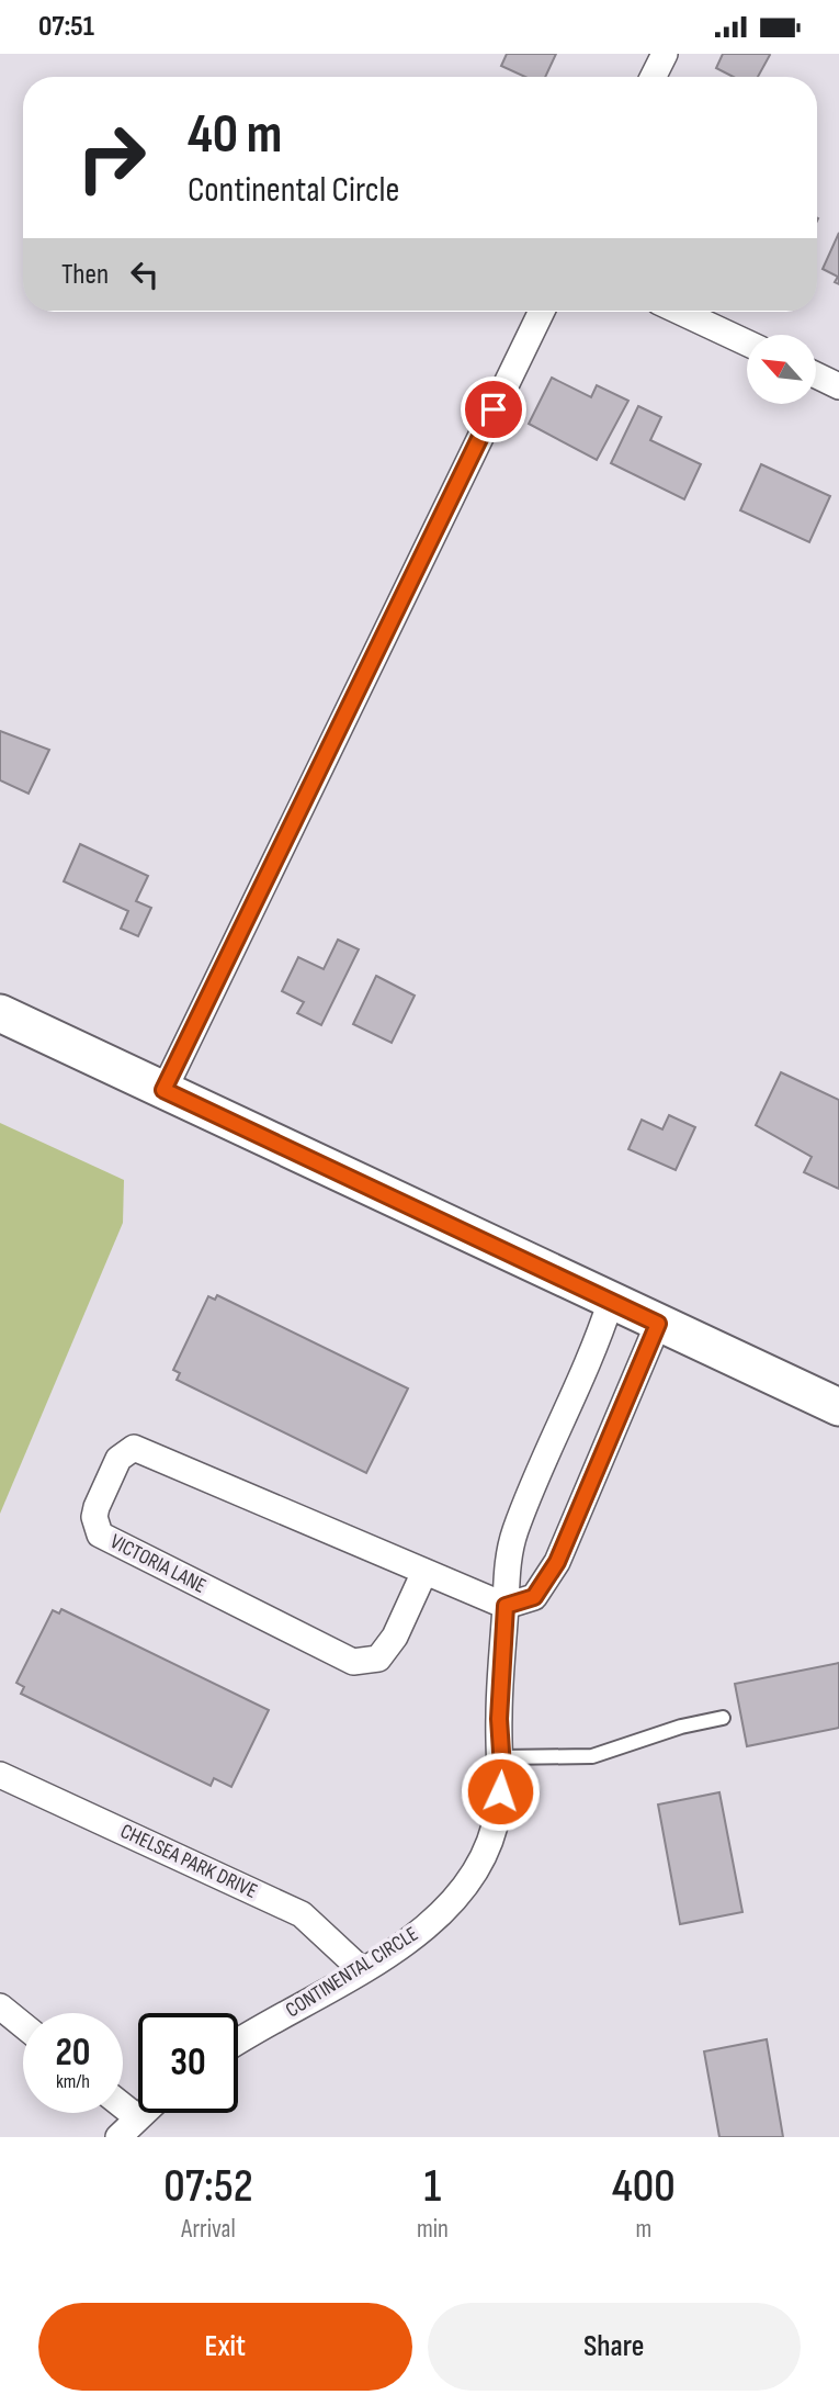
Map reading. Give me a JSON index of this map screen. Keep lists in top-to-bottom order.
{
  "streets": {
    "street": ["VICTORIA LANE", "CHELSEA PARK DRIVE", "CONTINENTAL CIRCLE"]
  },
  "crossings": [
    ["VICTORIA LANE", "CONTINENTAL CIRCLE"],
    ["CHELSEA PARK DRIVE", "CONTINENTAL CIRCLE"]
  ],
  "north": "top left",
  "page": {
    "status": "07:51",
    "turn": ["40 m", "Continental Circle"],
    "then": "Then",
    "speed": "20 km/h",
    "limit": "30",
    "eta": [
      "07:52",
      "Arrival",
      "1",
      "min",
      "400",
      "m"
    ],
    "buttons": ["Exit", "Share"]
  }
}
